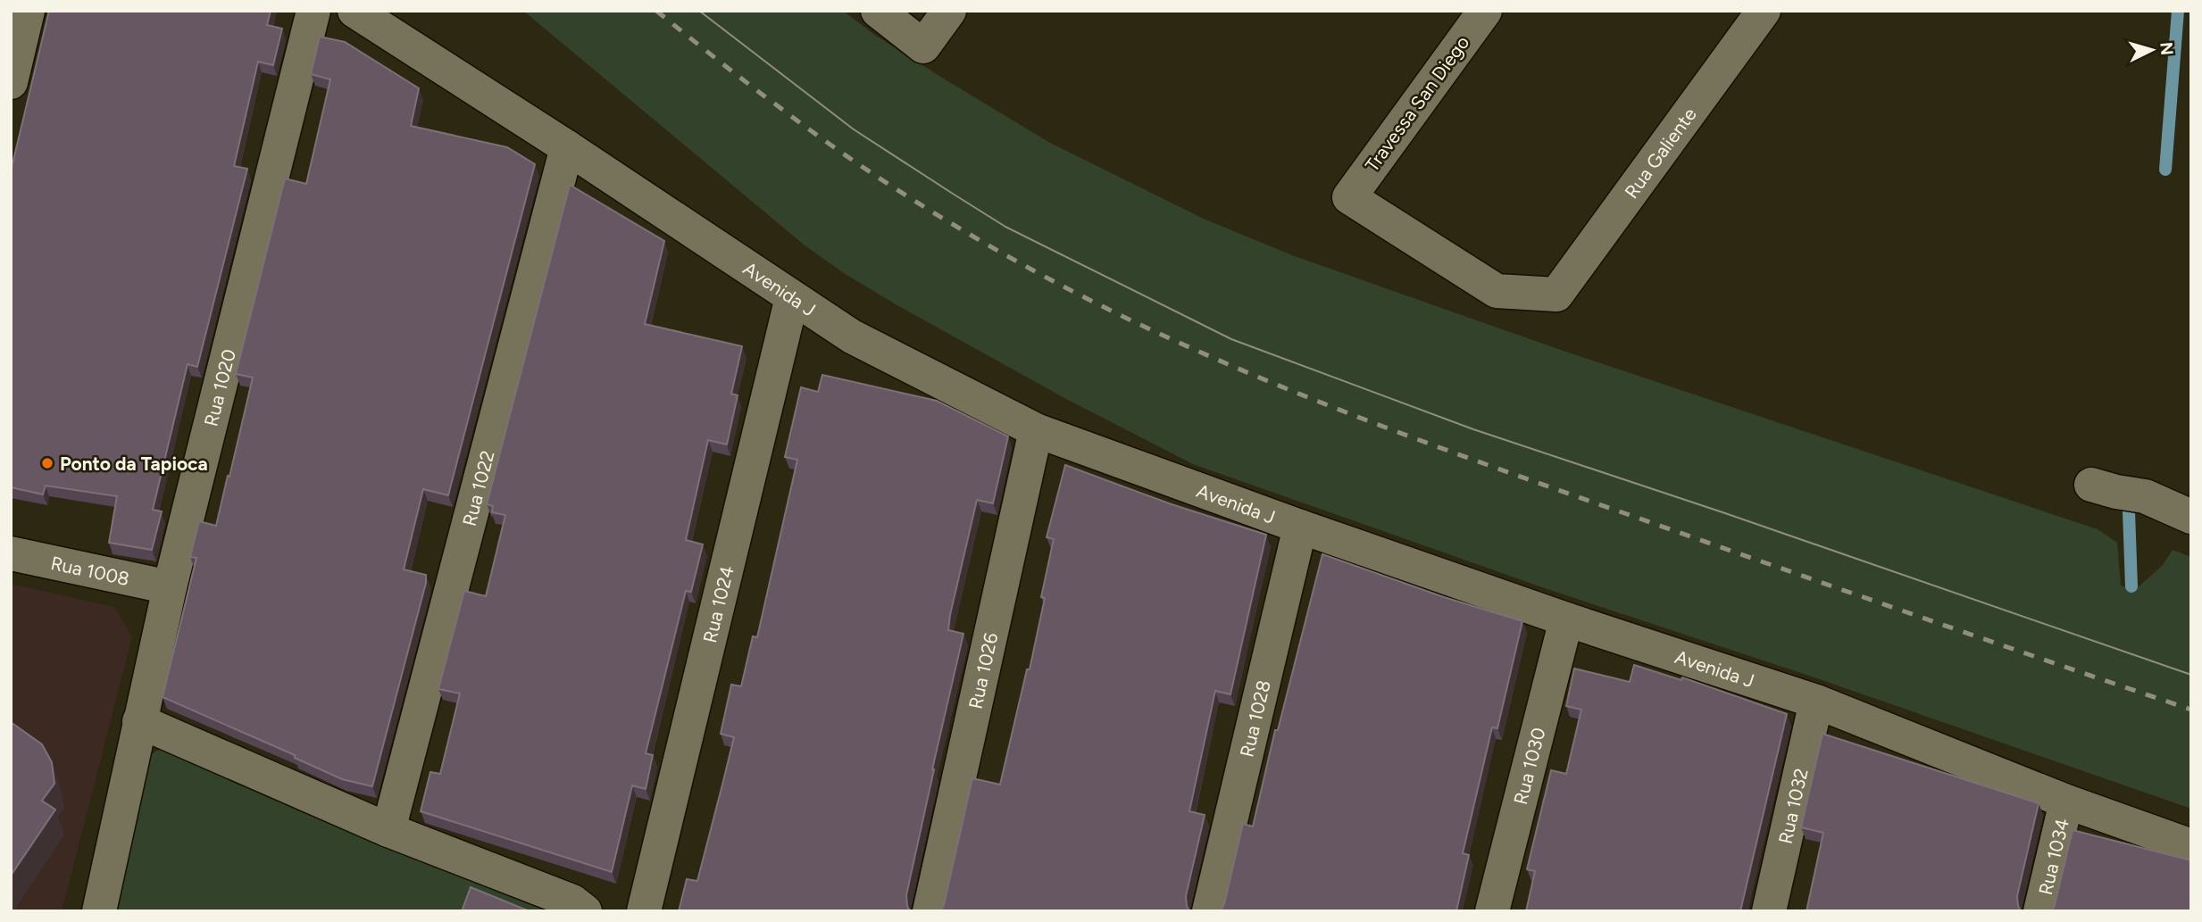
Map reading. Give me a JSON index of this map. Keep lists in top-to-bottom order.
{
  "streets": {
    "street": [
      "Travessa San Diego",
      "Rua Galiente",
      "Avenida J",
      "Rua 1020",
      "Rua 1022",
      "Rua 1008",
      "Rua 1024",
      "Rua 1026",
      "Rua 1028",
      "Rua 1030",
      "Rua 1032",
      "Rua 1034"
    ]
  },
  "crossings": [
    ["Travessa San Diego", "Rua Galiente"],
    ["Avenida J", "Rua 1022"],
    ["Avenida J", "Rua 1024"],
    ["Avenida J", "Rua 1026"],
    ["Avenida J", "Rua 1028"],
    ["Avenida J", "Rua 1030"],
    ["Avenida J", "Rua 1032"],
    ["Avenida J", "Rua 1034"],
    ["Rua 1020", "Rua 1008"]
  ],
  "places": ["Ponto da Tapioca"],
  "north": "right"
}
